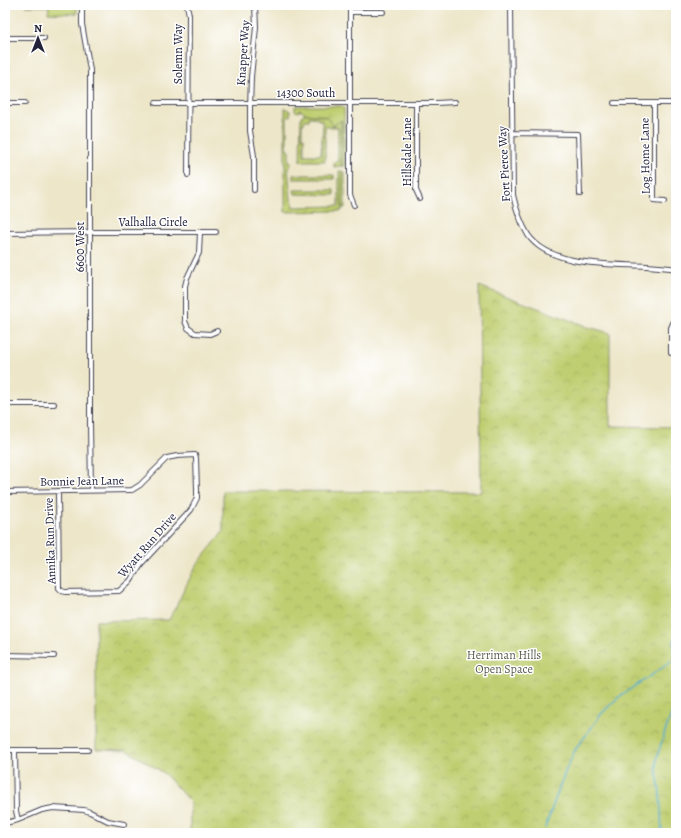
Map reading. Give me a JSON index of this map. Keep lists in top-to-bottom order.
{
  "streets": {
    "street": [
      "Knapper Way",
      "Solemn Way",
      "14300 South",
      "Hillsdale Lane",
      "Log Home Lane",
      "Fort Pierce Way",
      "Valhalla Circle",
      "6600 West",
      "Bonnie Jean Lane",
      "Annika Run Drive",
      "Wyatt Run Drive"
    ]
  },
  "crossings": [
    ["Knapper Way", "14300 South"],
    ["Solemn Way", "14300 South"],
    ["14300 South", "Hillsdale Lane"],
    ["Valhalla Circle", "6600 West"],
    ["6600 West", "Bonnie Jean Lane"],
    ["Bonnie Jean Lane", "Annika Run Drive"],
    ["Bonnie Jean Lane", "Wyatt Run Drive"],
    ["Annika Run Drive", "Wyatt Run Drive"]
  ],
  "parks": ["Herriman Hills Open Space"],
  "north": "top"
}
